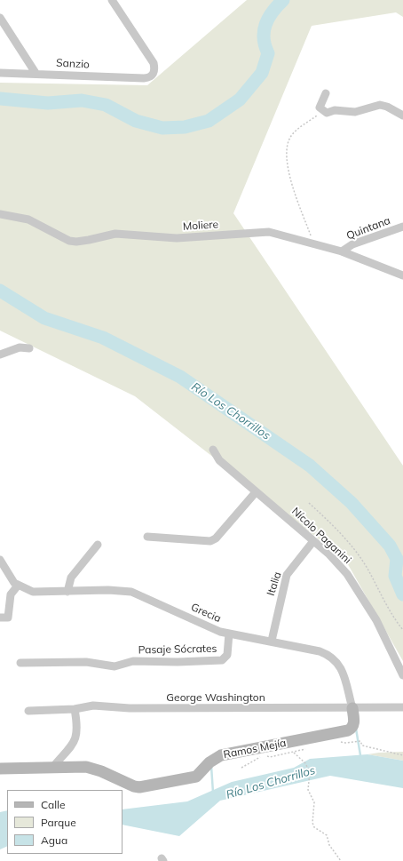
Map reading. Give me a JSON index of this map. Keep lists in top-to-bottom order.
{
  "streets": {
    "street": [
      "Sanzio",
      "Moliere",
      "Quintana",
      "Nícolo Paganini",
      "Italia",
      "Grecia",
      "Pasaje Sócrates",
      "George Washington",
      "Ramos Mejía"
    ]
  },
  "crossings": [
    ["Moliere", "Quintana"],
    ["Nícolo Paganini", "Italia"],
    ["Italia", "Grecia"],
    ["Grecia", "Pasaje Sócrates"],
    ["Grecia", "George Washington"],
    ["Grecia", "Ramos Mejía"],
    ["George Washington", "Ramos Mejía"]
  ],
  "water": ["Río Los Chorrillos"],
  "legend": ["Calle", "Parque", "Agua"]
}
